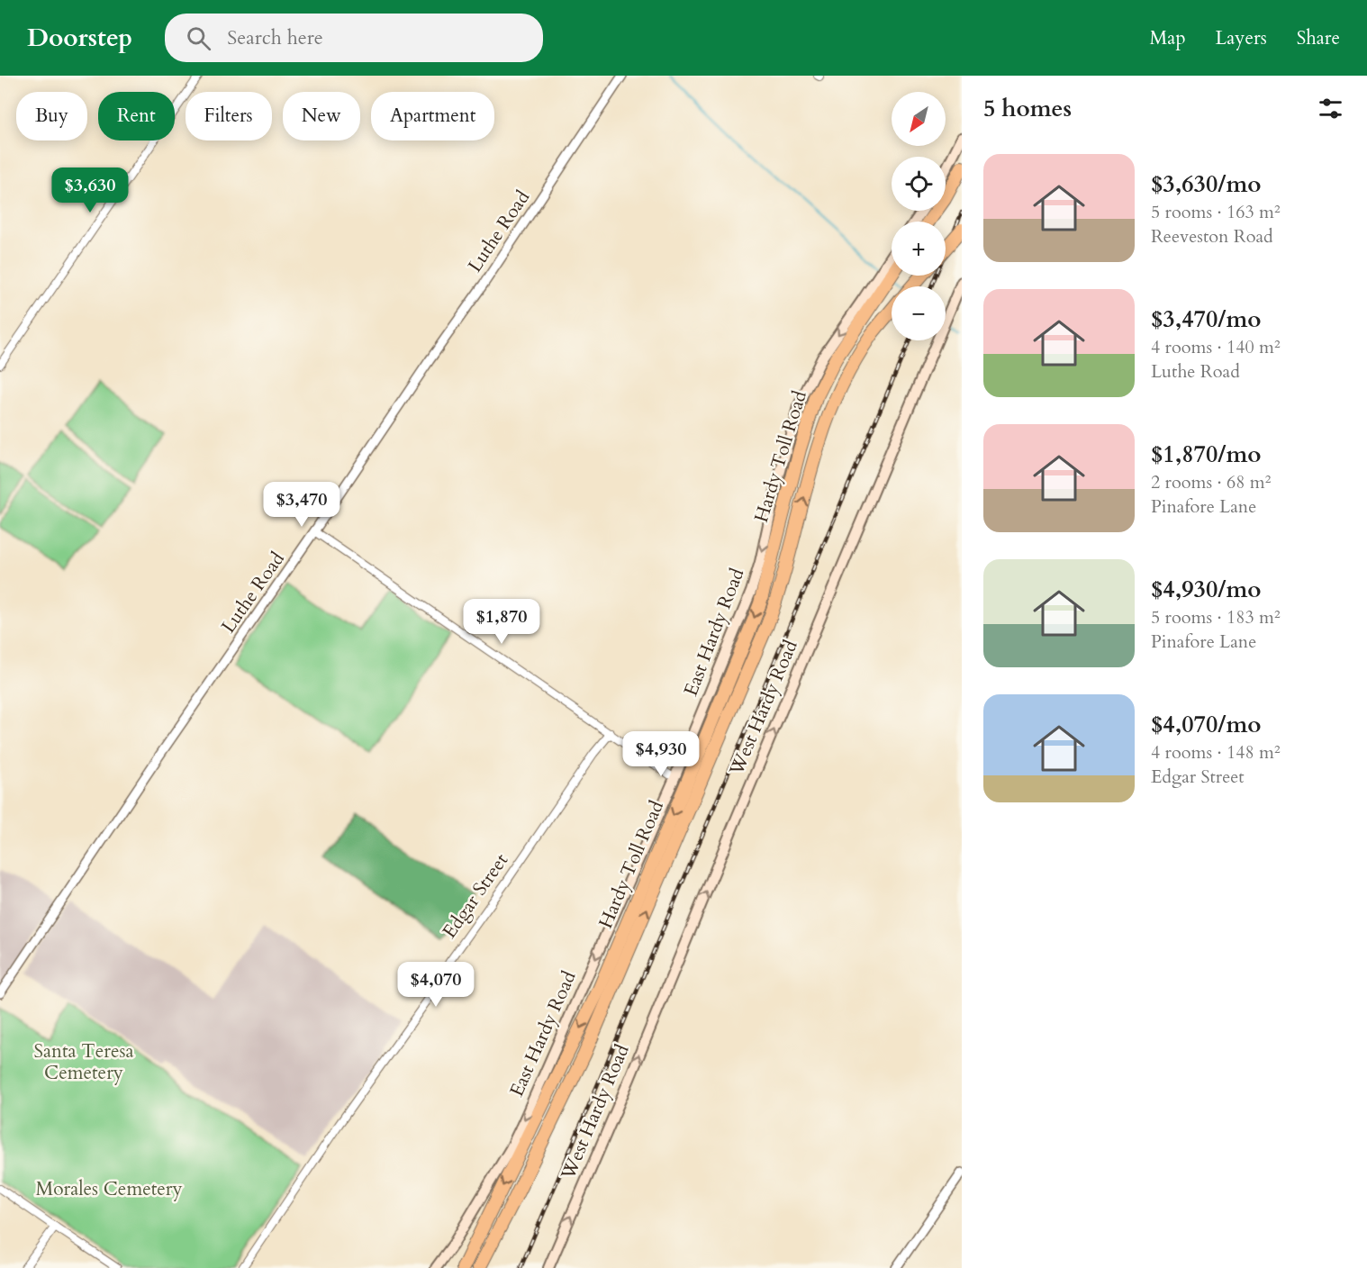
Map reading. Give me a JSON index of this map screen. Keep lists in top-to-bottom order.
{
  "streets": {
    "highway": ["Hardy Toll Road"],
    "main road": ["East Hardy Road", "West Hardy Road"],
    "street": ["Luthe Road", "Edgar Street"]
  },
  "one_way": ["East Hardy Road", "West Hardy Road"],
  "parks": ["Santa Teresa Cemetery", "Morales Cemetery"],
  "north": "bottom left",
  "page": {
    "header": "Doorstep",
    "search": "Search here",
    "nav": ["Map", "Layers", "Share"],
    "heading": "5 homes",
    "map_buttons": ["+", "−"],
    "chip": [
      "Buy",
      "Rent",
      "Filters",
      "New",
      "Apartment"
    ],
    "list": [
      {
        "name": "$3,630/mo",
        "note": "5 rooms · 163 m² · Reeveston Road"
      },
      {
        "name": "$3,470/mo",
        "note": "4 rooms · 140 m² · Luthe Road"
      },
      {
        "name": "$1,870/mo",
        "note": "2 rooms · 68 m² · Pinafore Lane"
      },
      {
        "name": "$4,930/mo",
        "note": "5 rooms · 183 m² · Pinafore Lane"
      },
      {
        "name": "$4,070/mo",
        "note": "4 rooms · 148 m² · Edgar Street"
      }
    ],
    "price": [
      "$3,630",
      "$3,470",
      "$1,870",
      "$4,930",
      "$4,070"
    ]
  }
}
